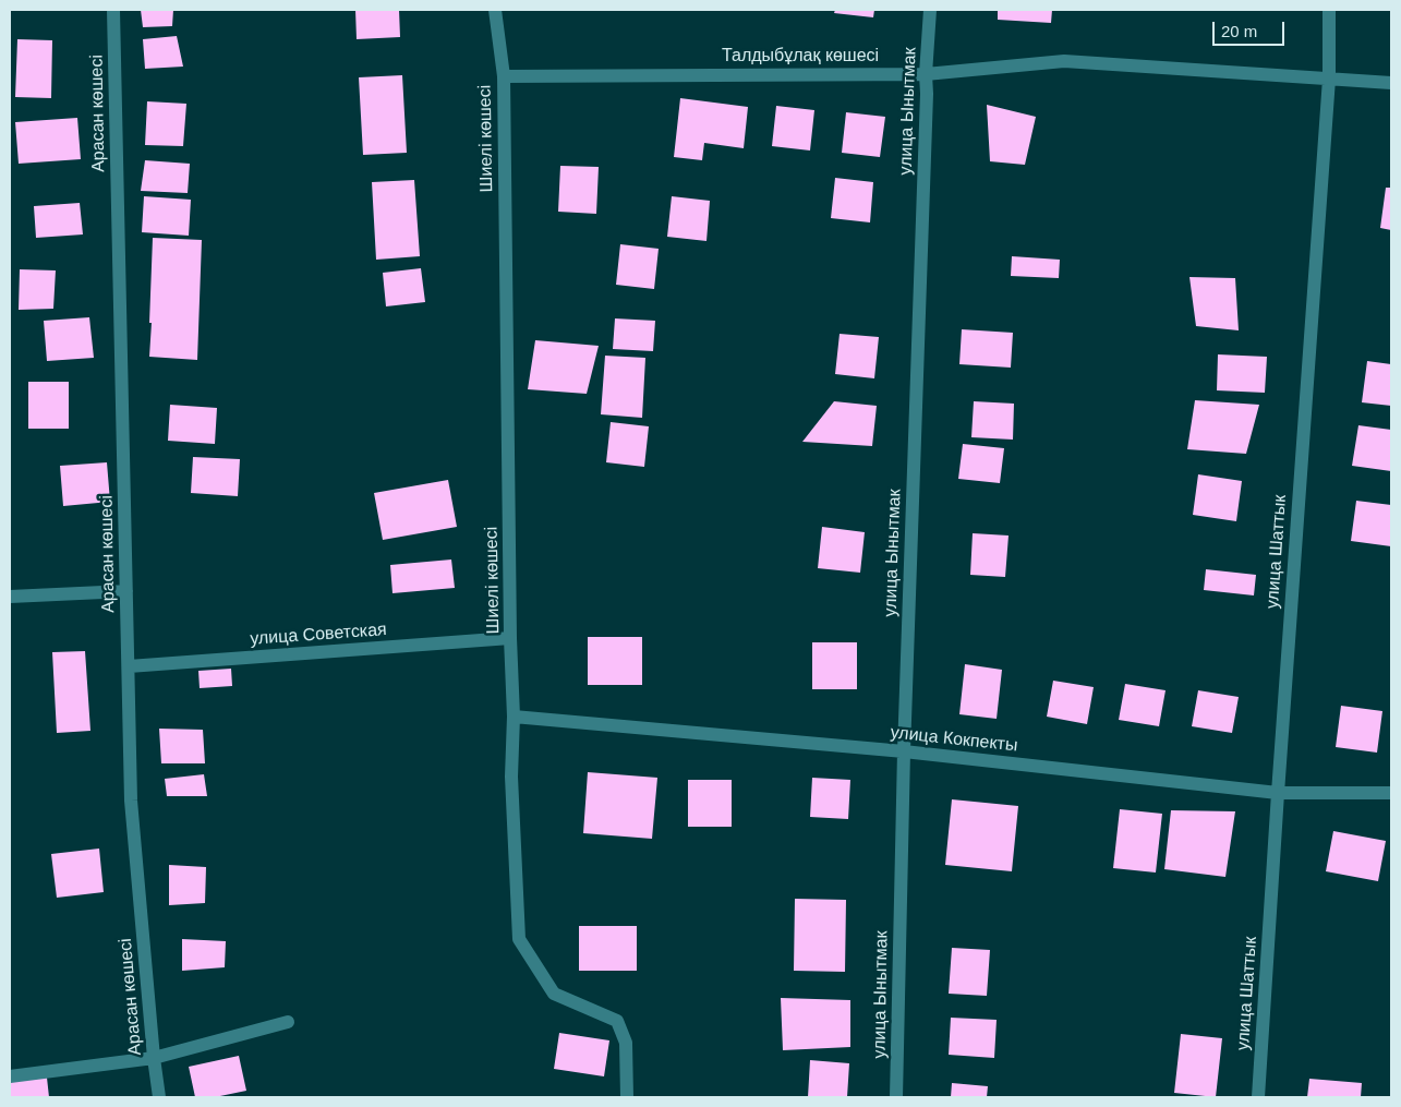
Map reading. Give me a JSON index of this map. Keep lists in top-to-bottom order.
{
  "streets": {
    "street": [
      "Талдыбұлақ көшесі",
      "улица Ынытмак",
      "Арасан көшесі",
      "Шиелі көшесі",
      "улица Шаттык",
      "улица Советская",
      "улица Кокпекты"
    ]
  },
  "crossings": [
    ["Талдыбұлақ көшесі", "улица Ынытмак"],
    ["Талдыбұлақ көшесі", "Шиелі көшесі"],
    ["Талдыбұлақ көшесі", "улица Шаттык"],
    ["улица Ынытмак", "улица Кокпекты"],
    ["Арасан көшесі", "улица Советская"],
    ["Шиелі көшесі", "улица Советская"],
    ["Шиелі көшесі", "улица Кокпекты"],
    ["улица Шаттык", "улица Кокпекты"]
  ],
  "scale_bar": "20 m"
}
